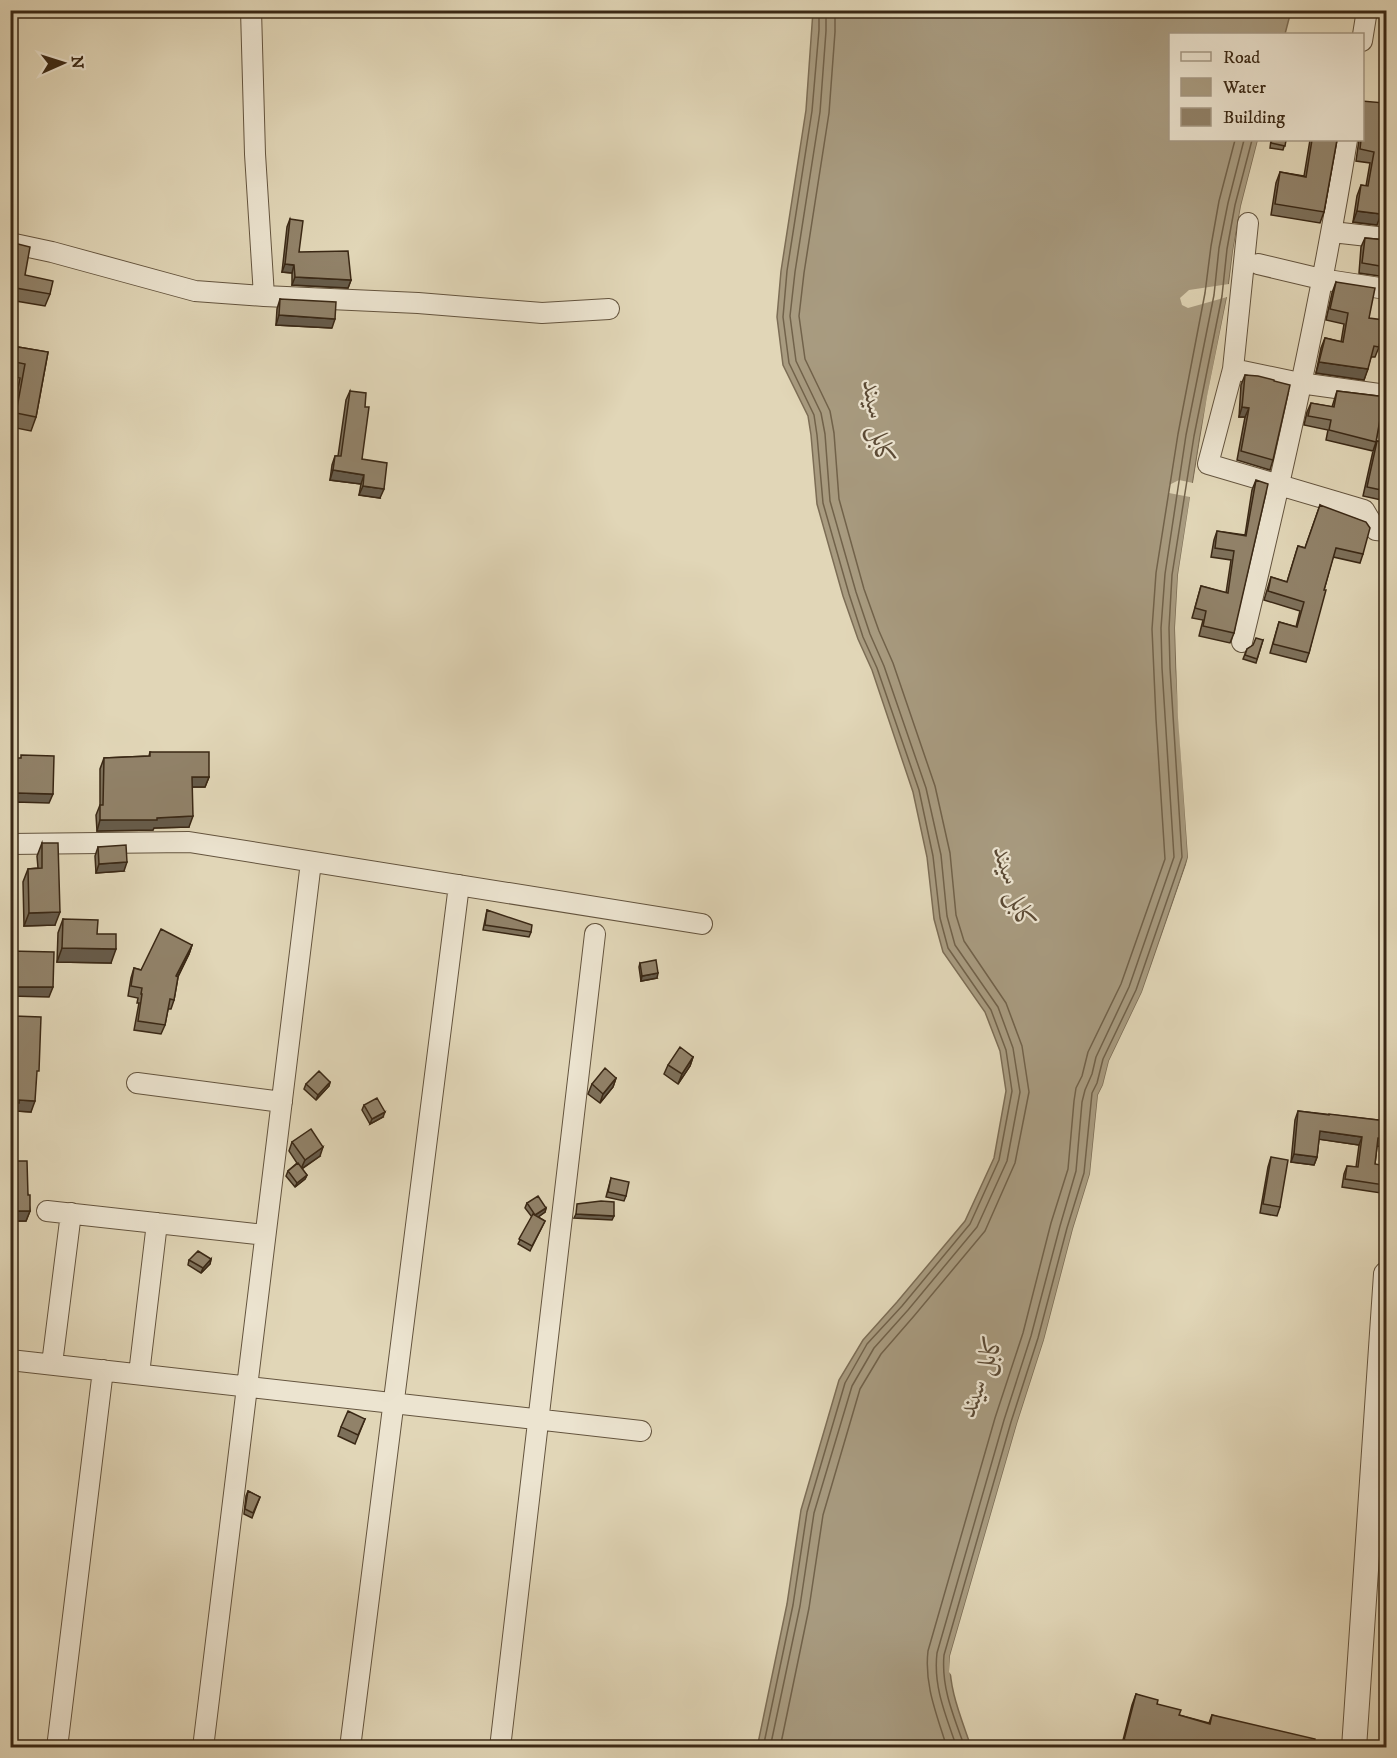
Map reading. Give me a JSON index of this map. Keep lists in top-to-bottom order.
{
  "water": ["کابل سيند"],
  "legend": ["Road", "Water", "Building"],
  "north": "right"
}
